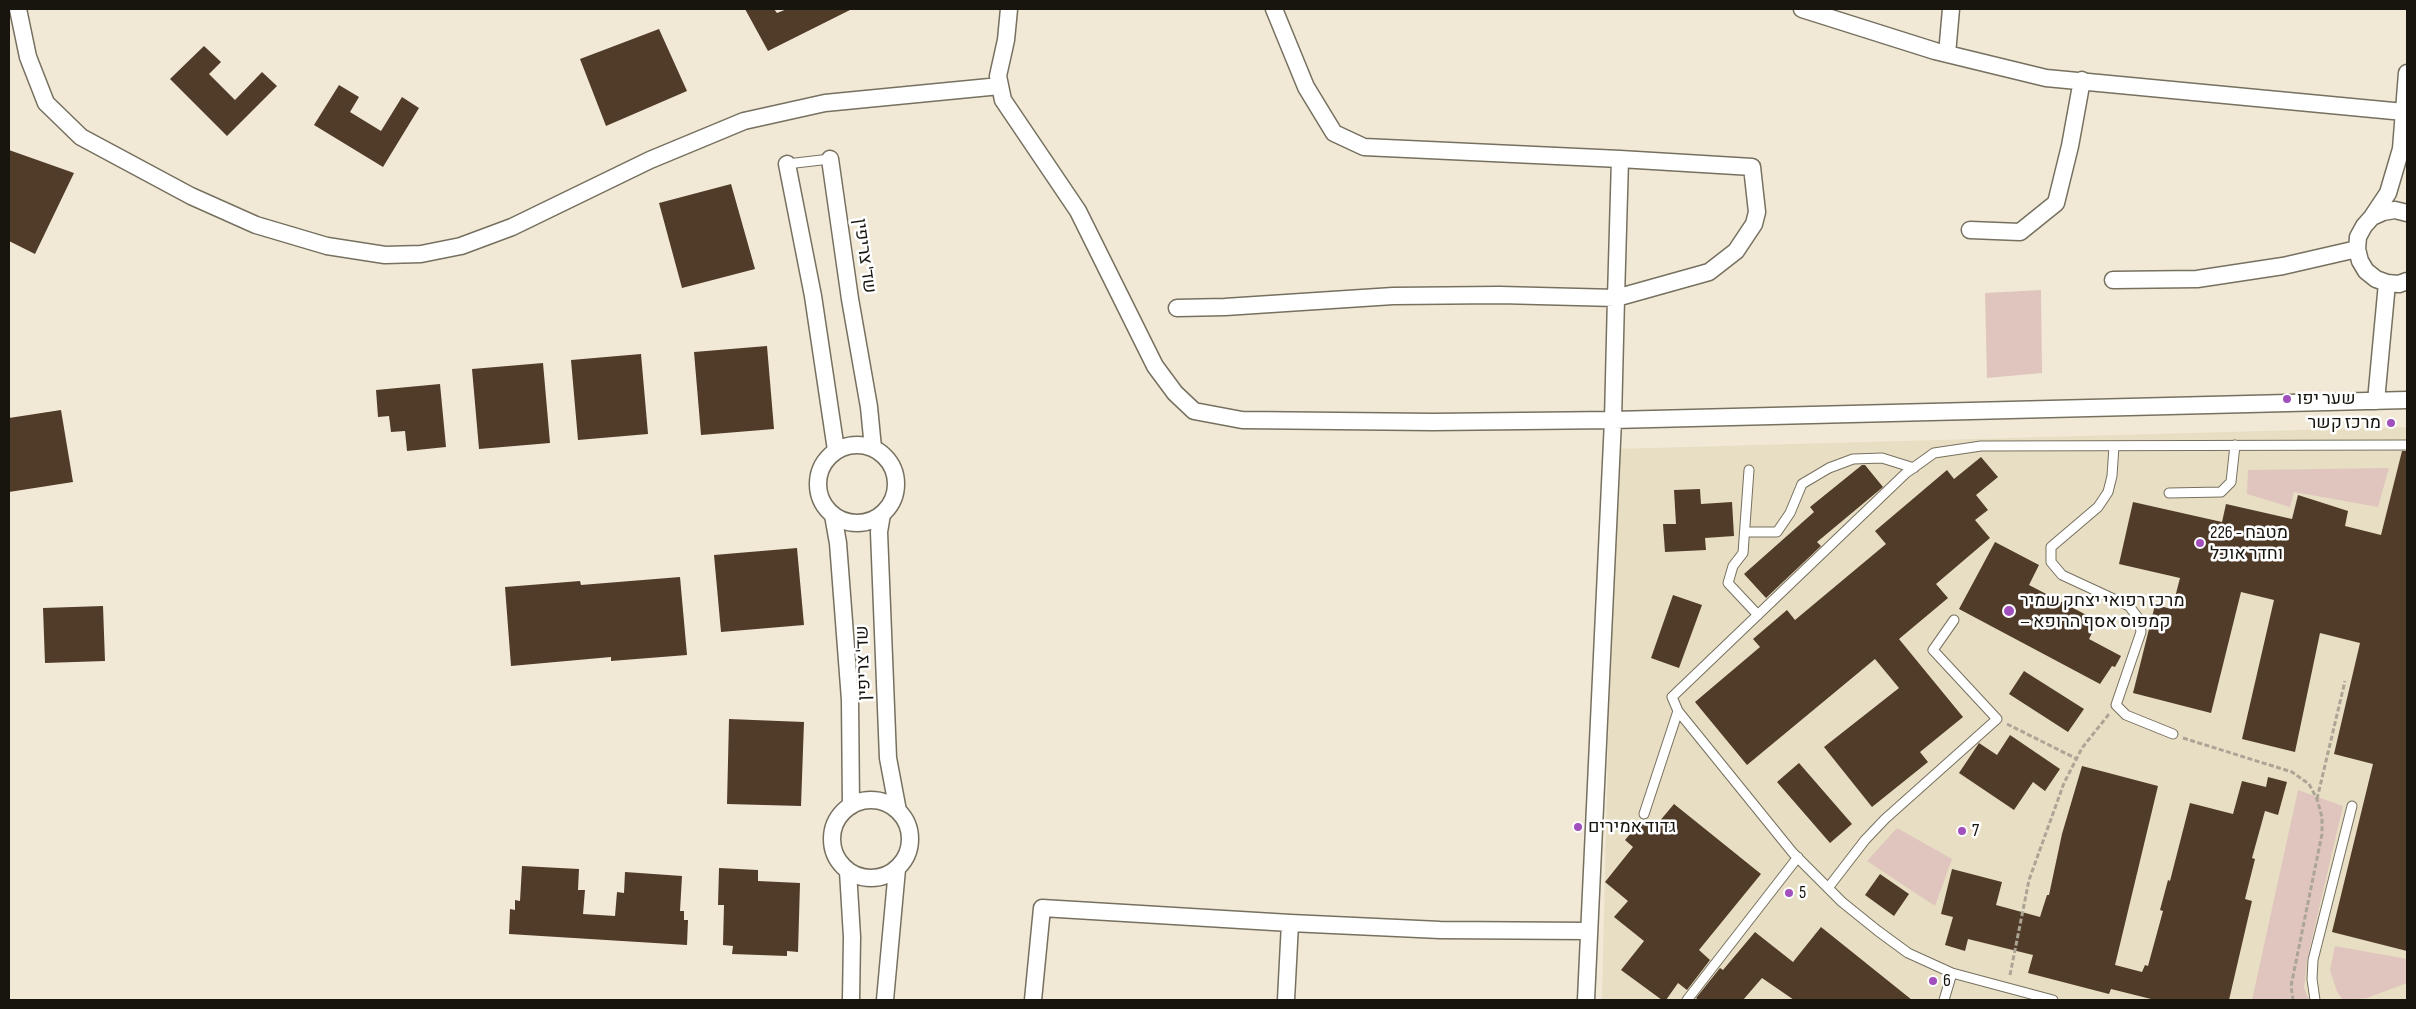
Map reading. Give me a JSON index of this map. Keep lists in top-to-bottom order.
{
  "streets": {
    "street": ["שד' צריפין"]
  },
  "places": [
    "שער יפו",
    "מרכז קשר",
    "226 - מטבח וחדר אוכל",
    "מרכז רפואי יצחק שמיר – קמפוס אסף הרופא",
    "גדוד אמירים",
    "7",
    "5",
    "6"
  ]
}
